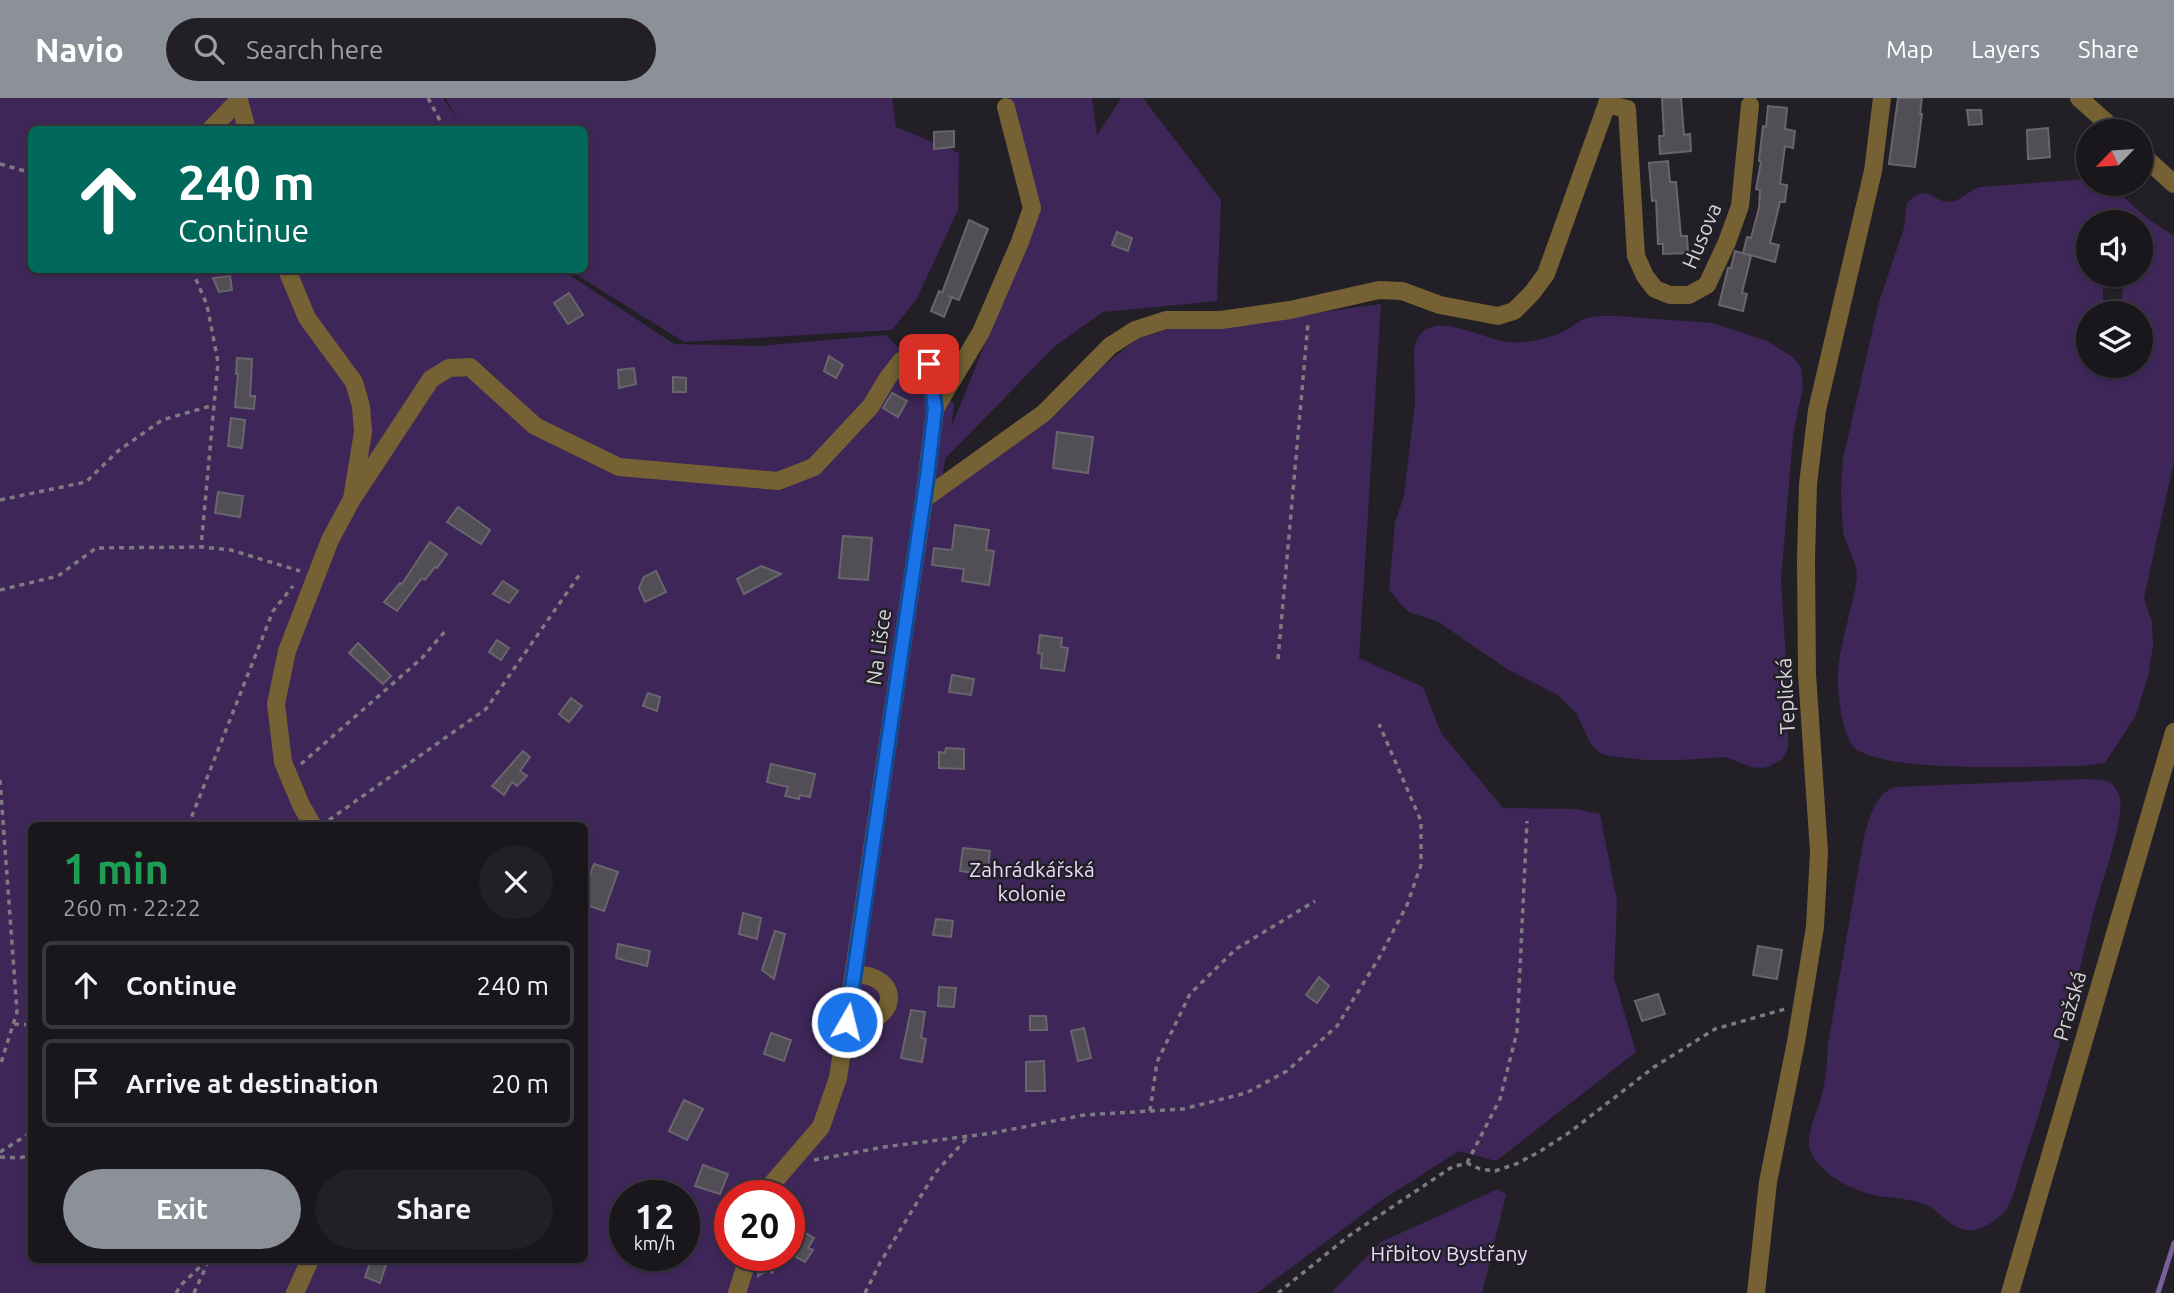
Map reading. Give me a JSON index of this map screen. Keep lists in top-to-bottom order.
{
  "streets": {
    "street": [
      "Husova",
      "Na Lišce",
      "Teplická",
      "Pražská"
    ]
  },
  "parks": ["Zahrádkářská kolonie", "Hřbitov Bystřany"],
  "north": "bottom left",
  "page": {
    "header": "Navio",
    "search": "Search here",
    "nav": ["Map", "Layers", "Share"],
    "turn": ["240 m", "Continue"],
    "heading": ["1 min", "260 m · 22:22"],
    "list": [
      {
        "name": "Continue",
        "value": "240 m"
      },
      {
        "name": "Arrive at destination",
        "value": "20 m"
      }
    ],
    "buttons": ["Exit", "Share"],
    "speed": "12 km/h",
    "limit": "20"
  }
}
